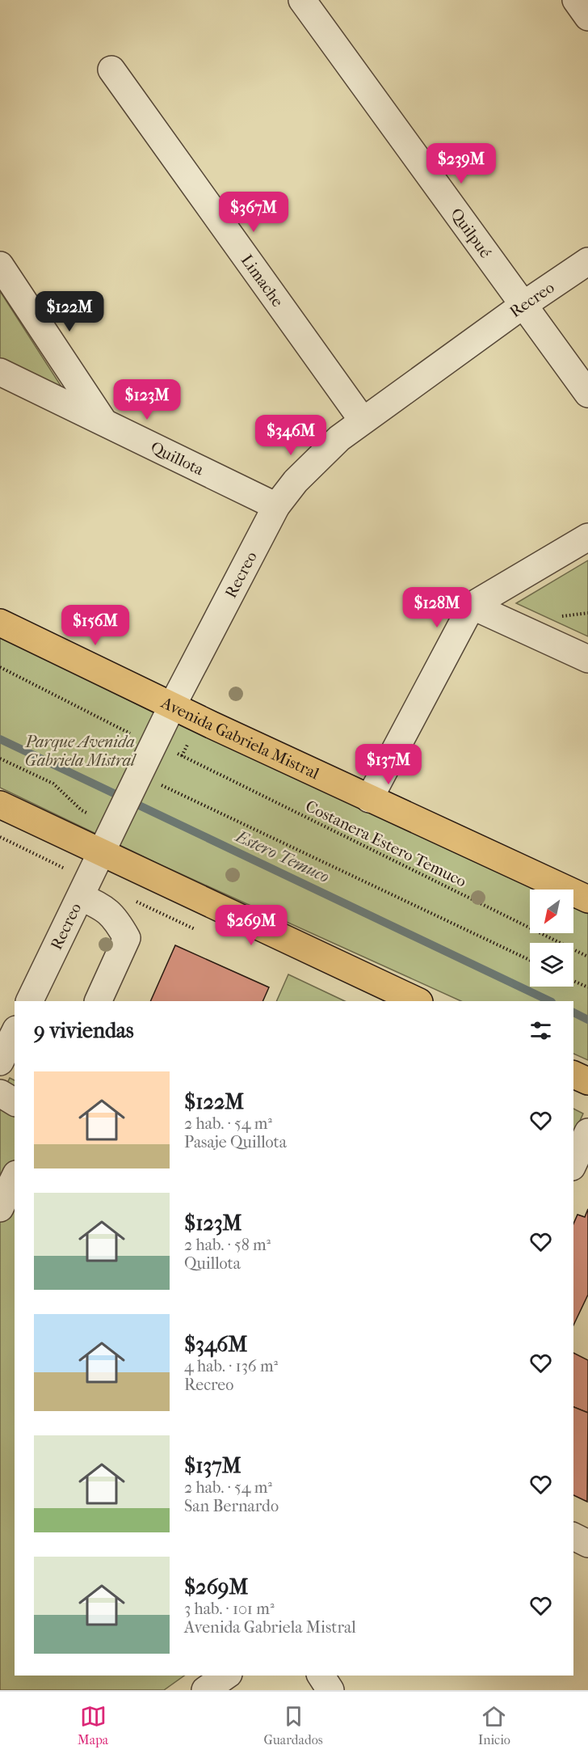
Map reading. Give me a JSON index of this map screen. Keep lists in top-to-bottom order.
{
  "streets": {
    "main road": ["Avenida Gabriela Mistral"],
    "street": [
      "Quilpué",
      "Limache",
      "Recreo",
      "Quillota"
    ],
    "path": ["Costanera Estero Temuco"]
  },
  "crossings": [
    ["Quilpué", "Recreo"],
    ["Limache", "Recreo"],
    ["Recreo", "Quillota"],
    ["Recreo", "Avenida Gabriela Mistral"]
  ],
  "water": ["Estero Temuco"],
  "parks": ["Parque Avenida Gabriela Mistral"],
  "north": "bottom left",
  "page": {
    "price": [
      "$239M",
      "$367M",
      "$122M",
      "$123M",
      "$346M",
      "$128M",
      "$156M",
      "$137M",
      "$269M"
    ],
    "heading": "9 viviendas",
    "list": [
      {
        "name": "$122M",
        "note": "2 hab. · 54 m² · Pasaje Quillota"
      },
      {
        "name": "$123M",
        "note": "2 hab. · 58 m² · Quillota"
      },
      {
        "name": "$346M",
        "note": "4 hab. · 136 m² · Recreo"
      },
      {
        "name": "$137M",
        "note": "2 hab. · 54 m² · San Bernardo"
      },
      {
        "name": "$269M",
        "note": "3 hab. · 101 m² · Avenida Gabriela Mistral"
      }
    ],
    "tabs": ["Mapa", "Guardados", "Inicio"]
  }
}
